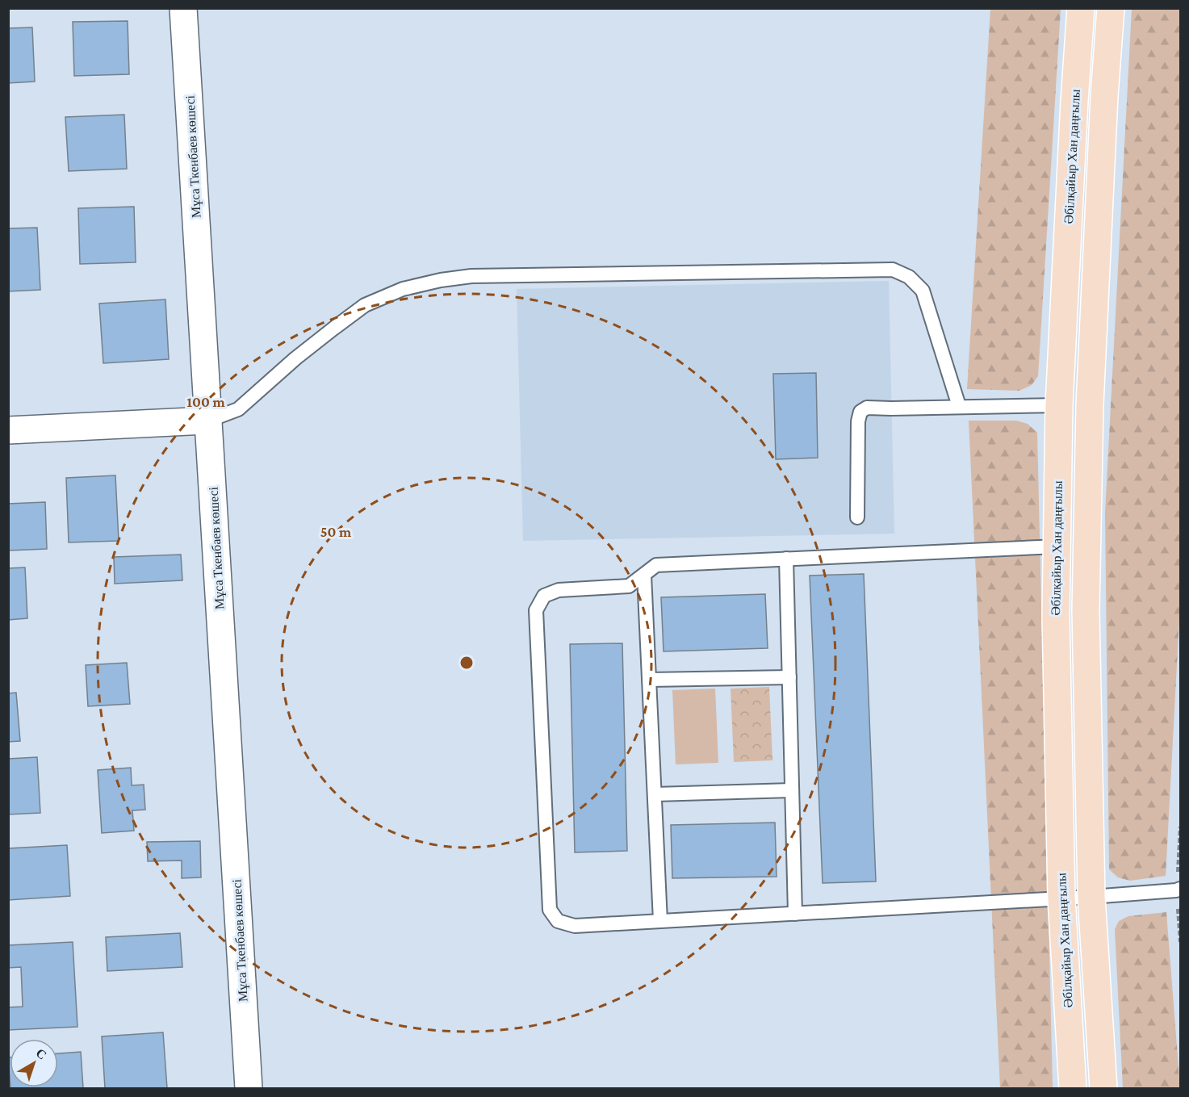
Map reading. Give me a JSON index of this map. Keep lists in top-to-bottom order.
{
  "streets": {
    "main road": ["Әбілқайыр Хан даңғылы"],
    "street": ["Мұса Ткенбаев көшесі"]
  },
  "north": "top right",
  "rings": ["100 m", "50 m"]
}
